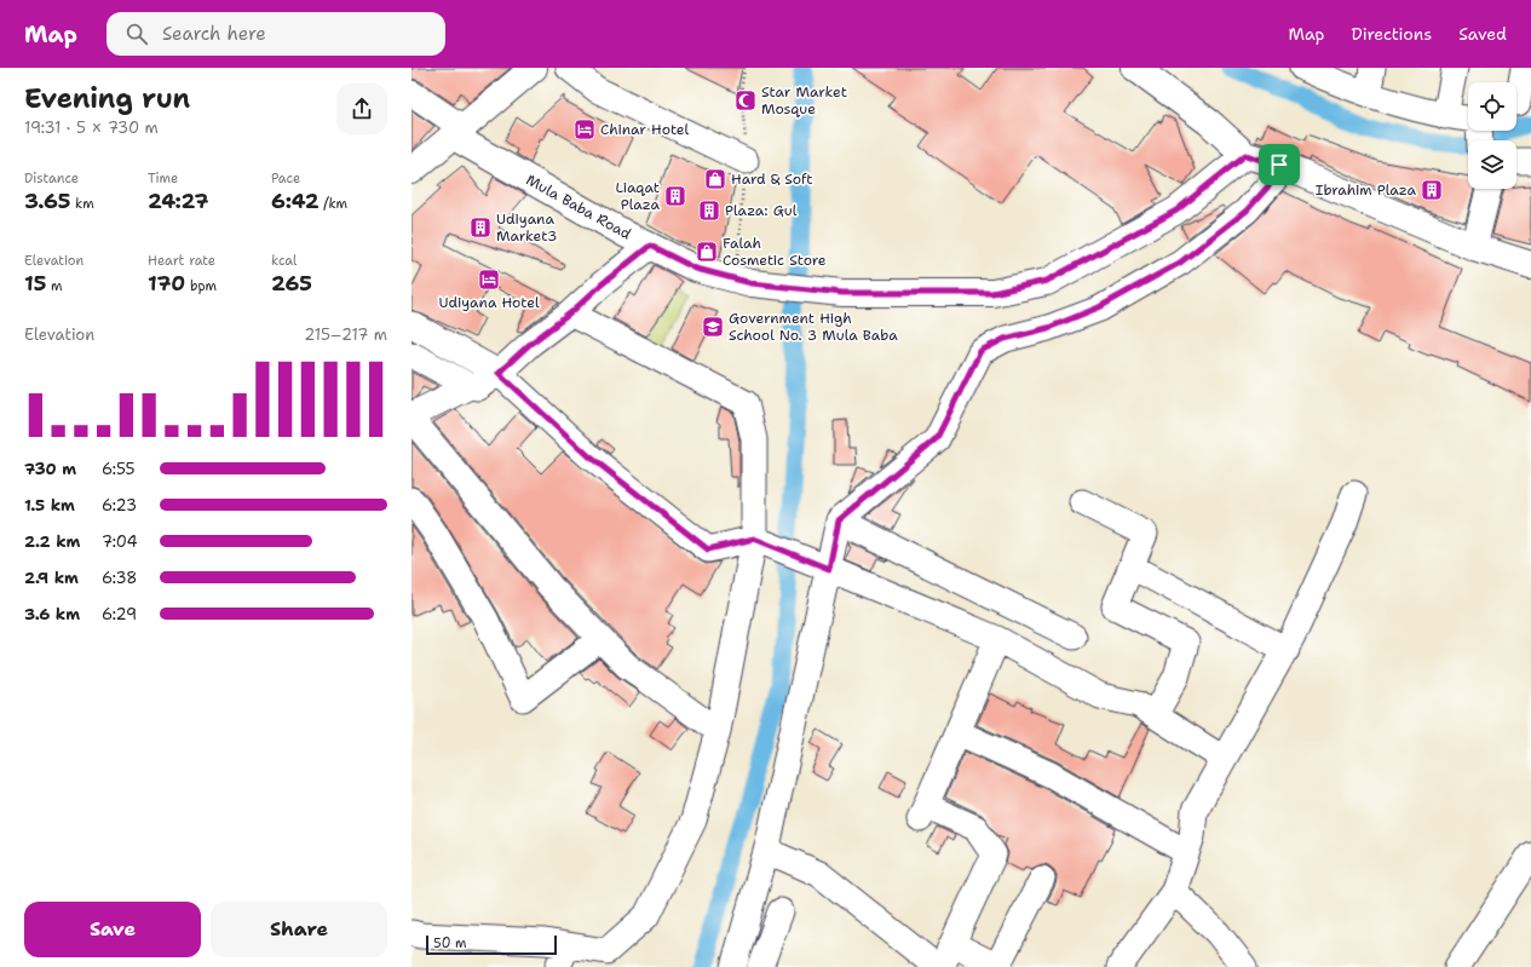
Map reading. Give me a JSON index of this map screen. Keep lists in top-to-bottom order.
{
  "streets": {
    "main road": ["Mula Baba Road"]
  },
  "places": {
    "mosque": ["Star Market Mosque"],
    "hotel": ["Chinar Hotel", "Udiyana Hotel"],
    "shop": ["Hard & Soft", "Falah Cosmetic Store"],
    "building": [
      "Ibrahim Plaza",
      "Liaqat Plaza",
      "Plaza: Gul",
      "Udiyana Market3"
    ],
    "school or university": ["Government High School No. 3 Mula Baba"]
  },
  "scale_bar": "50 m",
  "page": {
    "header": "Map",
    "search": "Search here",
    "nav": ["Map", "Directions", "Saved"],
    "heading": ["Evening run", "19:31 · 5 × 730 m"],
    "stats": [
      ["Distance", "3.65 km"],
      ["Time", "24:27"],
      ["Pace", "6:42 /km"],
      ["Elevation", "15 m"],
      ["Heart rate", "170 bpm"],
      ["kcal", "265"]
    ],
    "chart": ["Elevation", "215–217 m"],
    "list": [
      {
        "name": "730 m",
        "note": "6:55"
      },
      {
        "name": "1.5 km",
        "note": "6:23"
      },
      {
        "name": "2.2 km",
        "note": "7:04"
      },
      {
        "name": "2.9 km",
        "note": "6:38"
      },
      {
        "name": "3.6 km",
        "note": "6:29"
      }
    ],
    "buttons": ["Save", "Share"],
    "scale": "50 m"
  }
}
